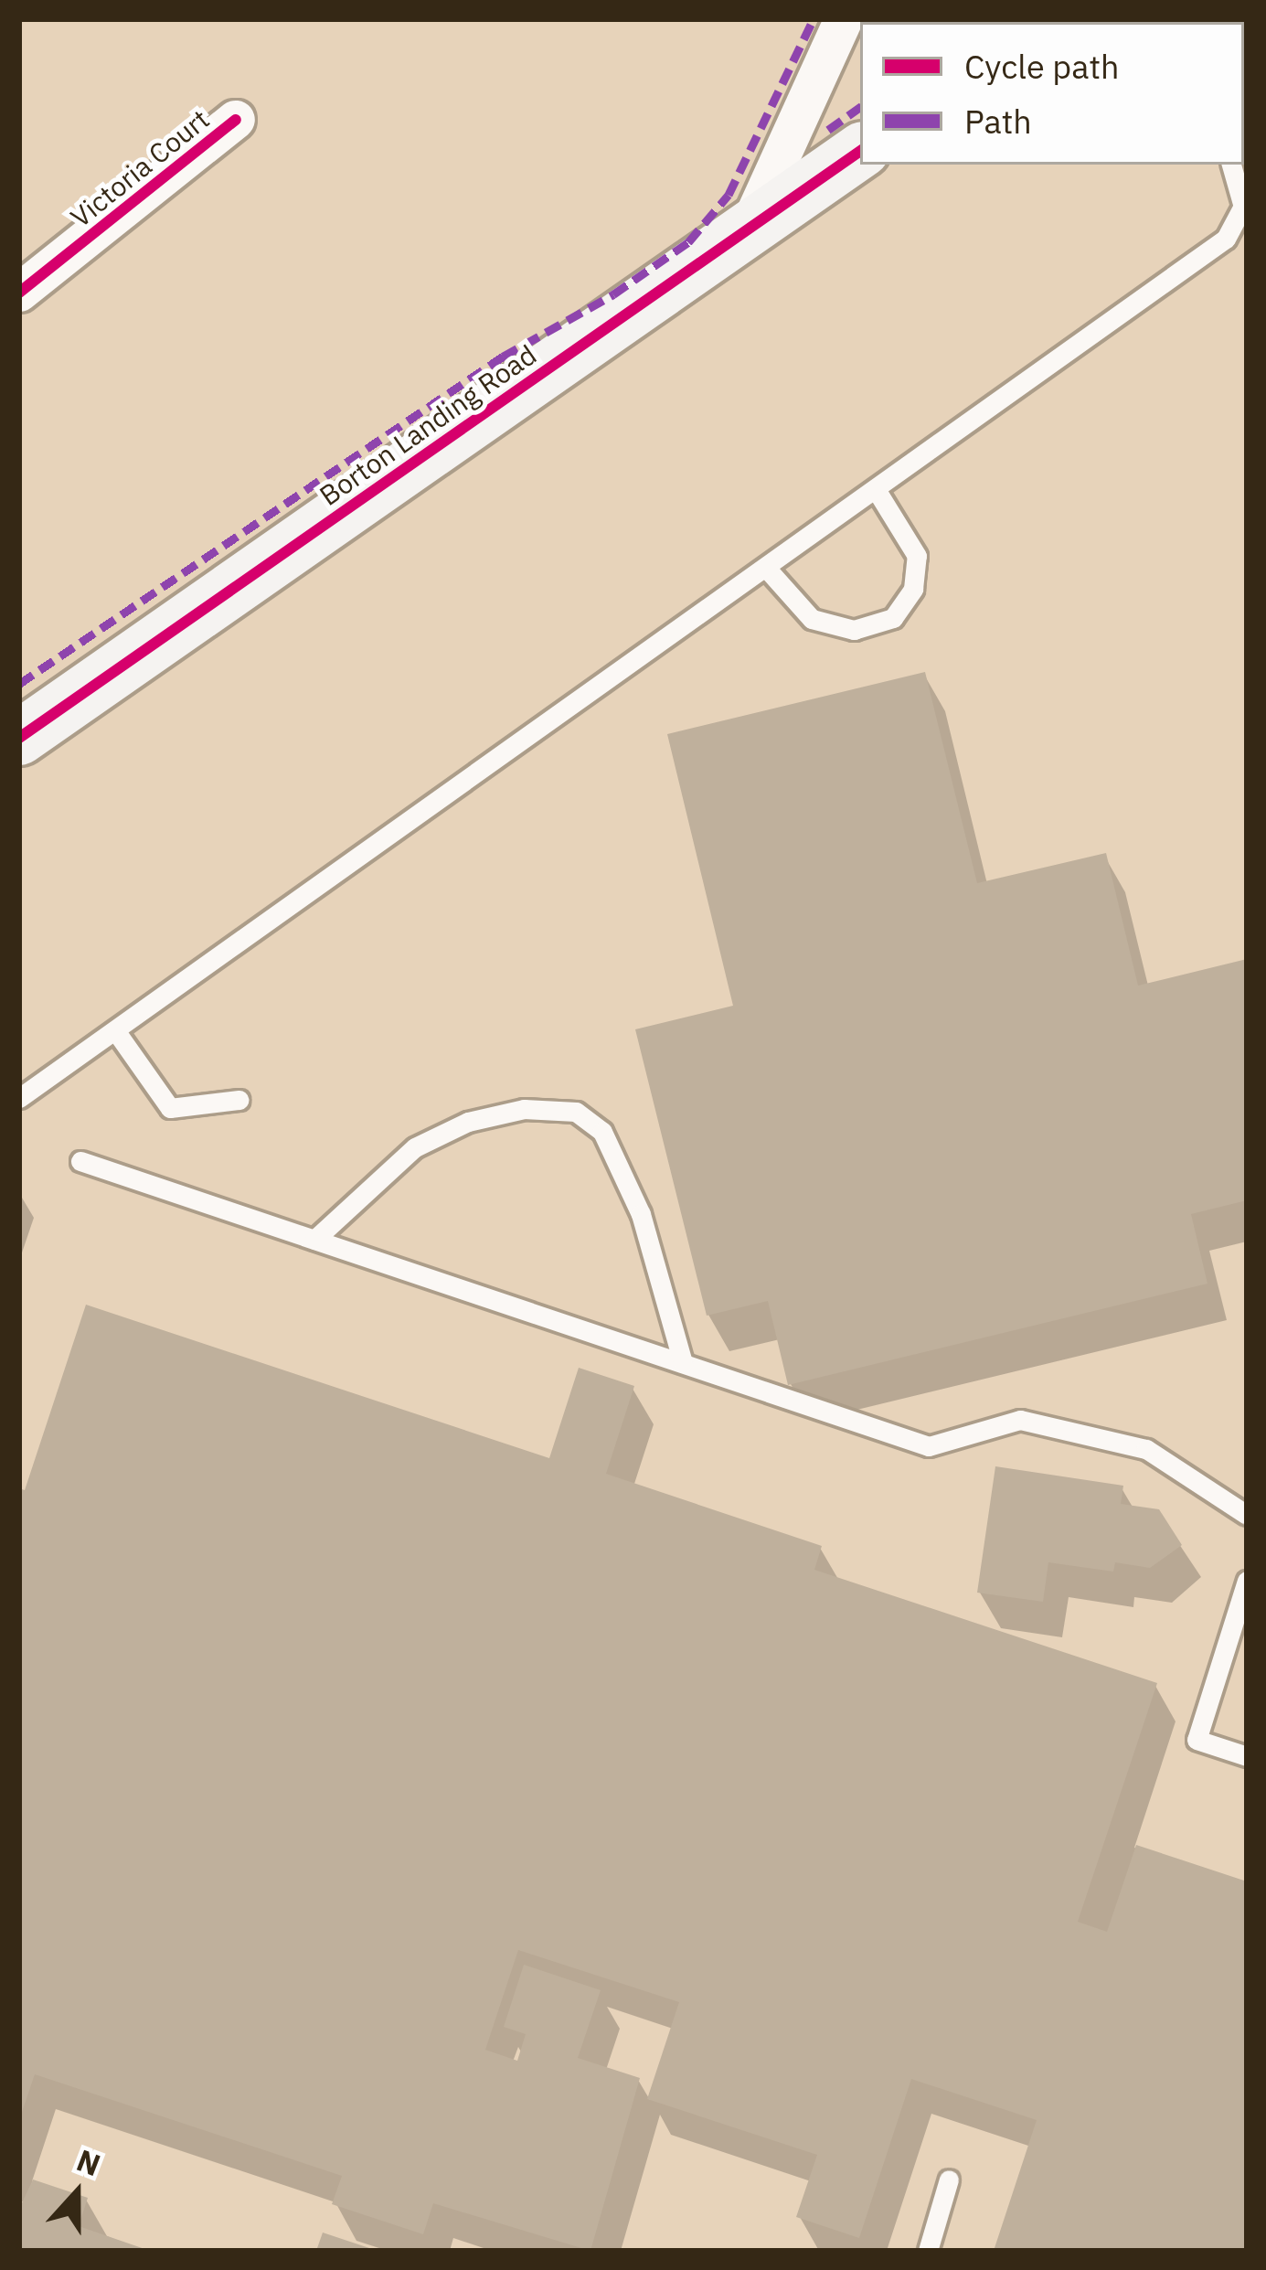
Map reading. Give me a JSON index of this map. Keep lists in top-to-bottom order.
{
  "streets": {
    "street": ["Victoria Court", "Borton Landing Road"]
  },
  "legend": ["Cycle path", "Path"],
  "north": "top"
}
